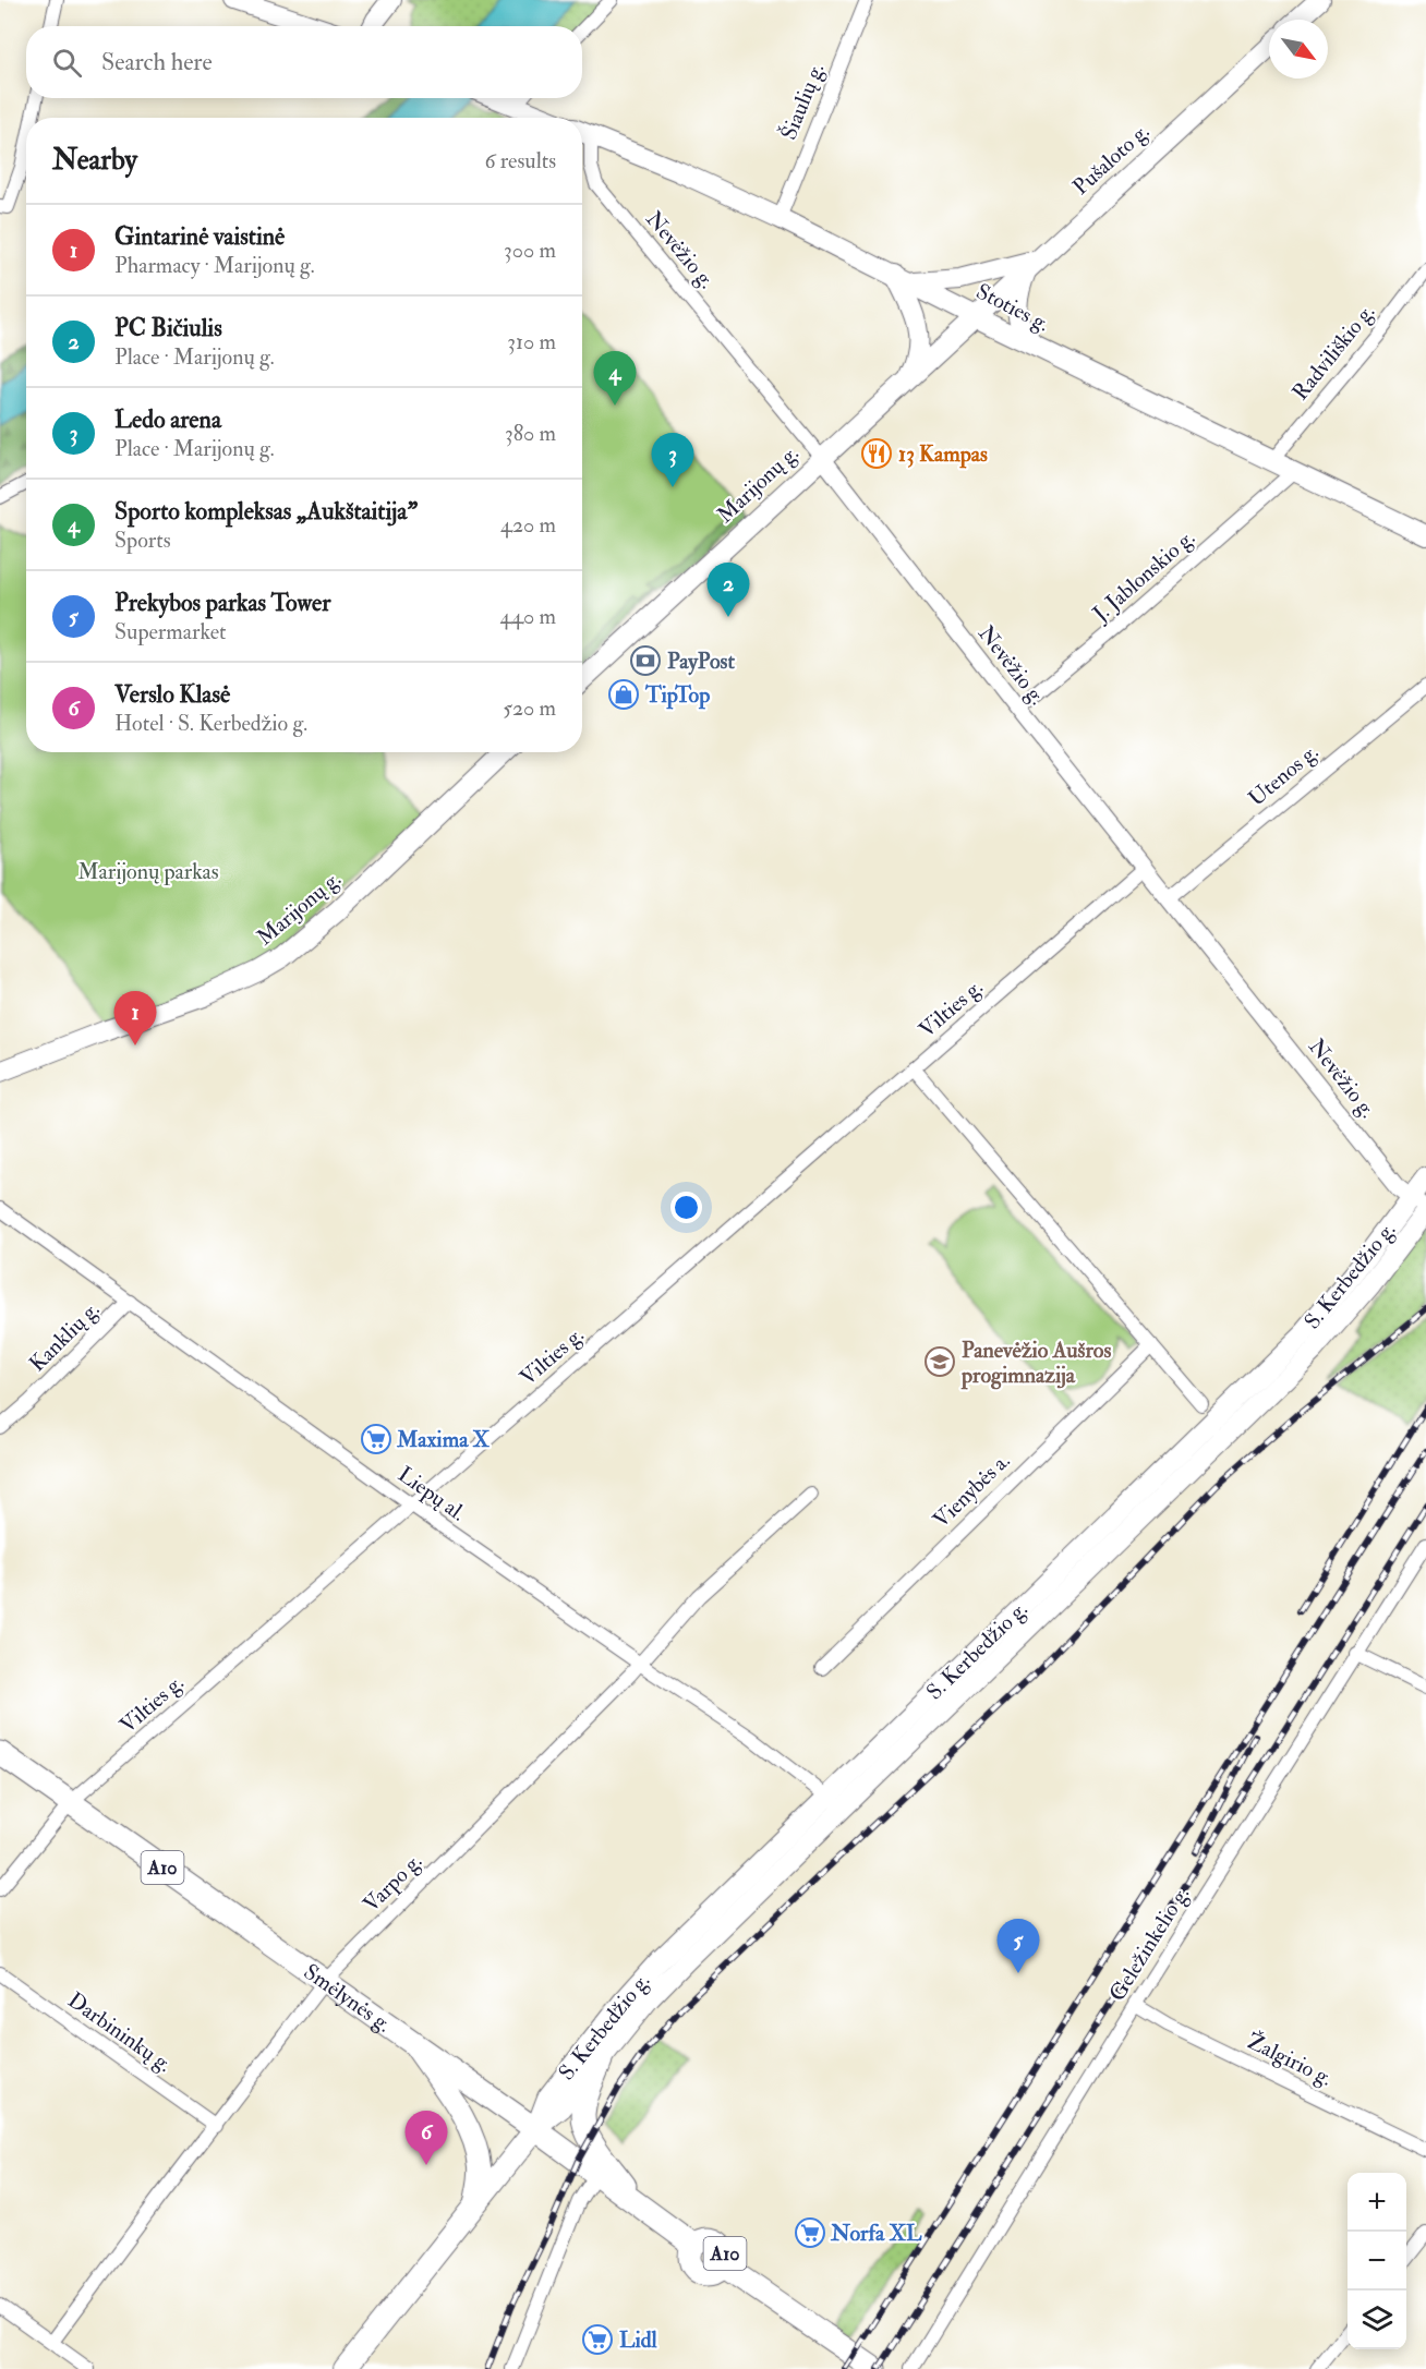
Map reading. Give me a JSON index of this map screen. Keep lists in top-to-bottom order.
{
  "streets": {
    "highway": ["A10", "Smėlynės g."],
    "main road": [
      "Pušaloto g.",
      "Stoties g.",
      "Marijonų g.",
      "S. Kerbedžio g."
    ],
    "street": [
      "Šiaulių g.",
      "Nevėžio g.",
      "Radviliškio g.",
      "J. Jablonskio g.",
      "Utenos g.",
      "Vilties g.",
      "Kanklių g.",
      "Vienybės a.",
      "Liepų al.",
      "Varpo g.",
      "Geležinkelio g.",
      "Darbininkų g.",
      "Žalgirio g."
    ]
  },
  "crossings": [
    ["Šiaulių g.", "Stoties g."],
    ["Pušaloto g.", "Stoties g."],
    ["Pušaloto g.", "Marijonų g."],
    ["Nevėžio g.", "Stoties g."],
    ["Nevėžio g.", "Marijonų g."],
    ["Nevėžio g.", "J. Jablonskio g."],
    ["Nevėžio g.", "Utenos g."],
    ["Nevėžio g.", "Vilties g."],
    ["Nevėžio g.", "S. Kerbedžio g."],
    ["Stoties g.", "Radviliškio g."],
    ["Stoties g.", "Marijonų g."],
    ["Stoties g.", "J. Jablonskio g."],
    ["Vilties g.", "Liepų al."],
    ["Vilties g.", "Smėlynės g."],
    ["S. Kerbedžio g.", "Liepų al."],
    ["S. Kerbedžio g.", "Smėlynės g."],
    ["Kanklių g.", "Liepų al."],
    ["Liepų al.", "Varpo g."],
    ["Varpo g.", "Smėlynės g."],
    ["Varpo g.", "Darbininkų g."],
    ["Geležinkelio g.", "Žalgirio g."]
  ],
  "parks": ["Marijonų parkas"],
  "places": {
    "restaurant": ["13 Kampas"],
    "bank": ["PayPost"],
    "shop": ["TipTop"],
    "school or university": ["Panevėžio Aušros progimnazija"],
    "supermarket": ["Maxima X", "Norfa XL", "Lidl"]
  },
  "north": "bottom right",
  "page": {
    "search": "Search here",
    "heading": ["Nearby", "6 results"],
    "list": [
      {
        "mark": "1",
        "name": "Gintarinė vaistinė",
        "note": "Pharmacy · Marijonų g.",
        "value": "300 m"
      },
      {
        "mark": "2",
        "name": "PC Bičiulis",
        "note": "Place · Marijonų g.",
        "value": "310 m"
      },
      {
        "mark": "3",
        "name": "Ledo arena",
        "note": "Place · Marijonų g.",
        "value": "380 m"
      },
      {
        "mark": "4",
        "name": "Sporto kompleksas „Aukštaitija”",
        "note": "Sports",
        "value": "420 m"
      },
      {
        "mark": "5",
        "name": "Prekybos parkas Tower",
        "note": "Supermarket",
        "value": "440 m"
      },
      {
        "mark": "6",
        "name": "Verslo Klasė",
        "note": "Hotel · S. Kerbedžio g.",
        "value": "520 m"
      }
    ],
    "pins": [
      "4",
      "3",
      "2",
      "1",
      "5",
      "6"
    ],
    "map_buttons": ["+", "−"]
  }
}
